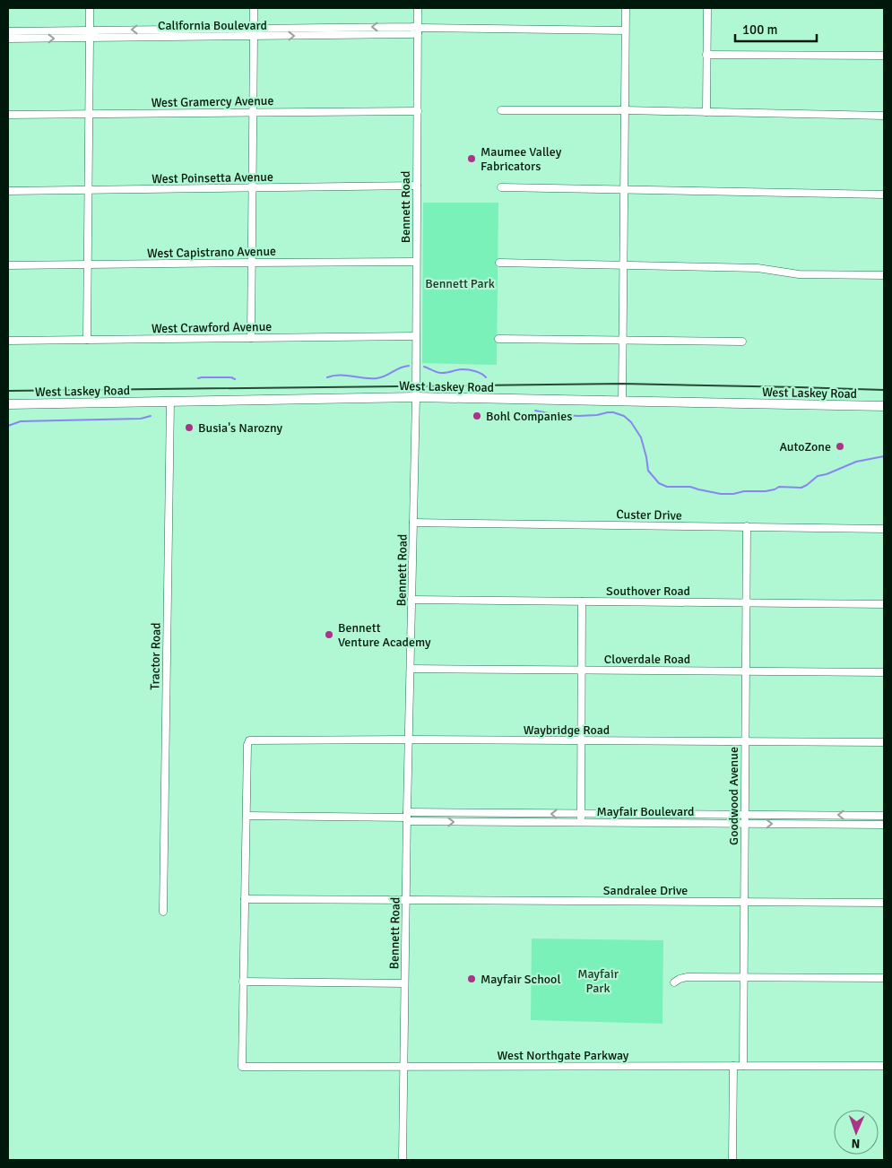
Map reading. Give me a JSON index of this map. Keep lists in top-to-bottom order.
{
  "streets": {
    "main road": ["West Laskey Road"],
    "street": [
      "California Boulevard",
      "West Gramercy Avenue",
      "West Poinsetta Avenue",
      "Bennett Road",
      "West Capistrano Avenue",
      "West Crawford Avenue",
      "Custer Drive",
      "Southover Road",
      "Tractor Road",
      "Cloverdale Road",
      "Waybridge Road",
      "Goodwood Avenue",
      "Mayfair Boulevard",
      "Sandralee Drive",
      "West Northgate Parkway"
    ]
  },
  "crossings": [
    ["California Boulevard", "Bennett Road"],
    ["West Gramercy Avenue", "Bennett Road"],
    ["West Poinsetta Avenue", "Bennett Road"],
    ["Bennett Road", "West Capistrano Avenue"],
    ["Bennett Road", "West Crawford Avenue"],
    ["Bennett Road", "West Laskey Road"],
    ["Bennett Road", "Custer Drive"],
    ["Bennett Road", "Southover Road"],
    ["Bennett Road", "Cloverdale Road"],
    ["Bennett Road", "Waybridge Road"],
    ["Bennett Road", "Mayfair Boulevard"],
    ["Bennett Road", "Sandralee Drive"],
    ["Bennett Road", "West Northgate Parkway"],
    ["West Laskey Road", "Tractor Road"],
    ["Custer Drive", "Goodwood Avenue"],
    ["Southover Road", "Goodwood Avenue"],
    ["Cloverdale Road", "Goodwood Avenue"],
    ["Waybridge Road", "Goodwood Avenue"],
    ["Waybridge Road", "Mayfair Boulevard"],
    ["Goodwood Avenue", "Mayfair Boulevard"],
    ["Goodwood Avenue", "Sandralee Drive"],
    ["Goodwood Avenue", "West Northgate Parkway"]
  ],
  "parks": ["Bennett Park", "Mayfair Park"],
  "places": [
    "Maumee Valley Fabricators",
    "Bohl Companies",
    "Busia's Narozny",
    "AutoZone",
    "Bennett Venture Academy",
    "Mayfair School"
  ],
  "scale_bar": "100 m",
  "north": "bottom"
}
